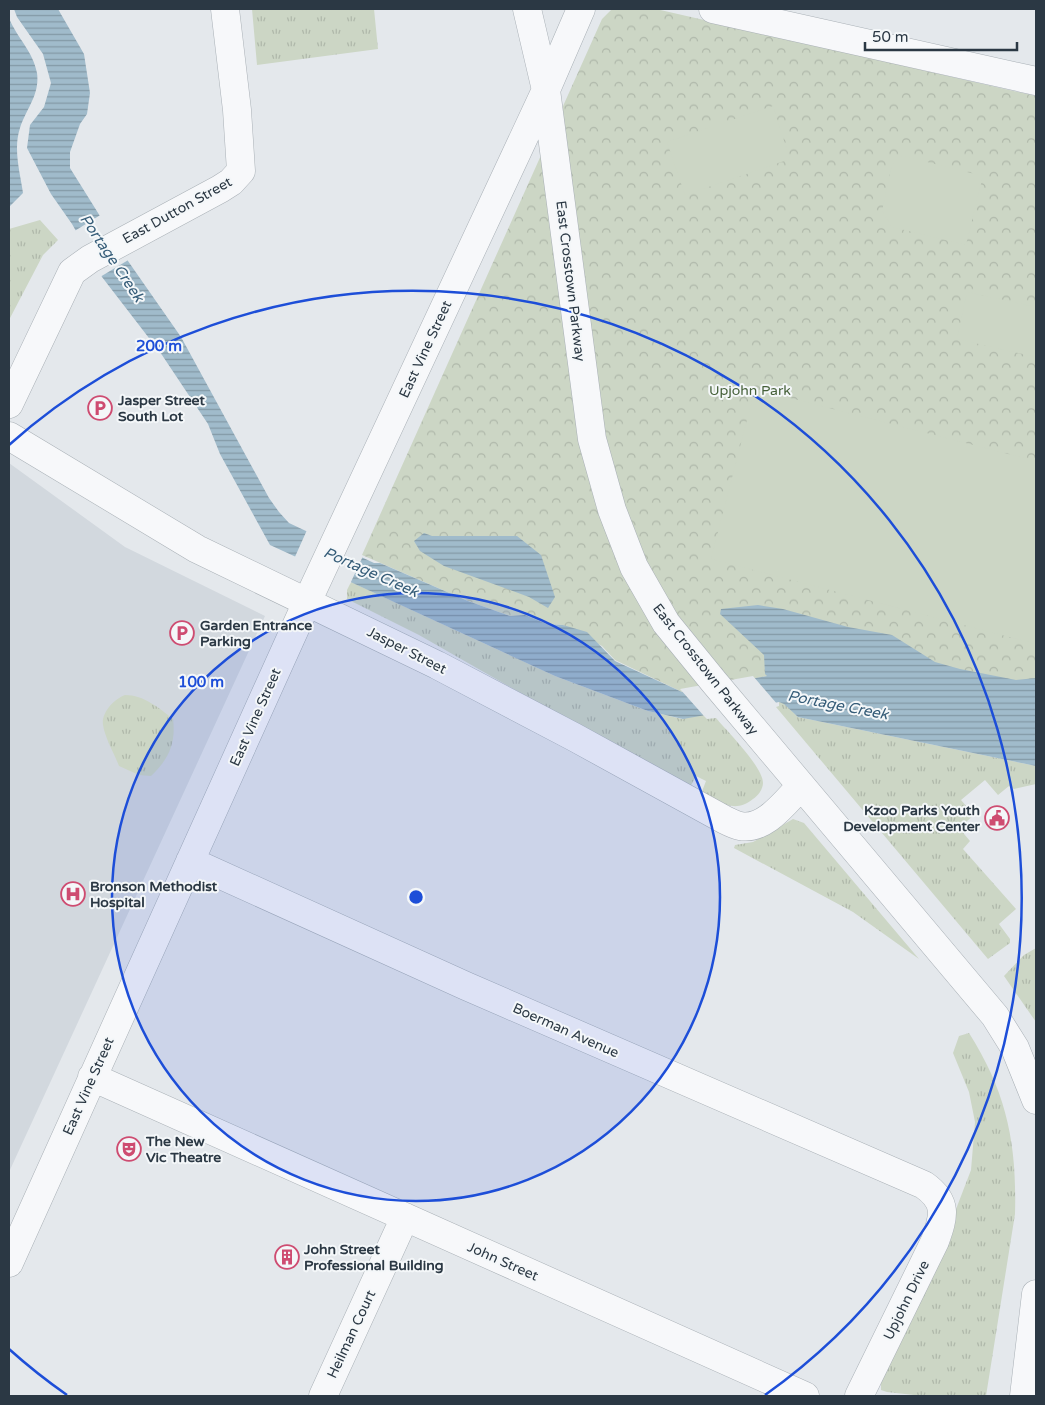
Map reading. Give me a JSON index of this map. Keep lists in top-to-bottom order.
{
  "streets": {
    "street": [
      "East Dutton Street",
      "East Crosstown Parkway",
      "East Vine Street",
      "Jasper Street",
      "Boerman Avenue",
      "John Street",
      "Upjohn Drive",
      "Heilman Court"
    ]
  },
  "crossings": [
    ["East Crosstown Parkway", "East Vine Street"],
    ["East Crosstown Parkway", "Jasper Street"],
    ["East Vine Street", "Jasper Street"],
    ["East Vine Street", "Boerman Avenue"],
    ["East Vine Street", "John Street"],
    ["Boerman Avenue", "Upjohn Drive"],
    ["John Street", "Heilman Court"]
  ],
  "water": ["Portage Creek"],
  "parks": ["Upjohn Park"],
  "places": {
    "parking": ["Jasper Street South Lot", "Garden Entrance Parking"],
    "public building": ["Kzoo Parks Youth Development Center"],
    "hospital": ["Bronson Methodist Hospital"],
    "theatre": ["The New Vic Theatre"],
    "building": ["John Street Professional Building"]
  },
  "scale_bar": "50 m",
  "rings": ["200 m", "100 m"]
}
